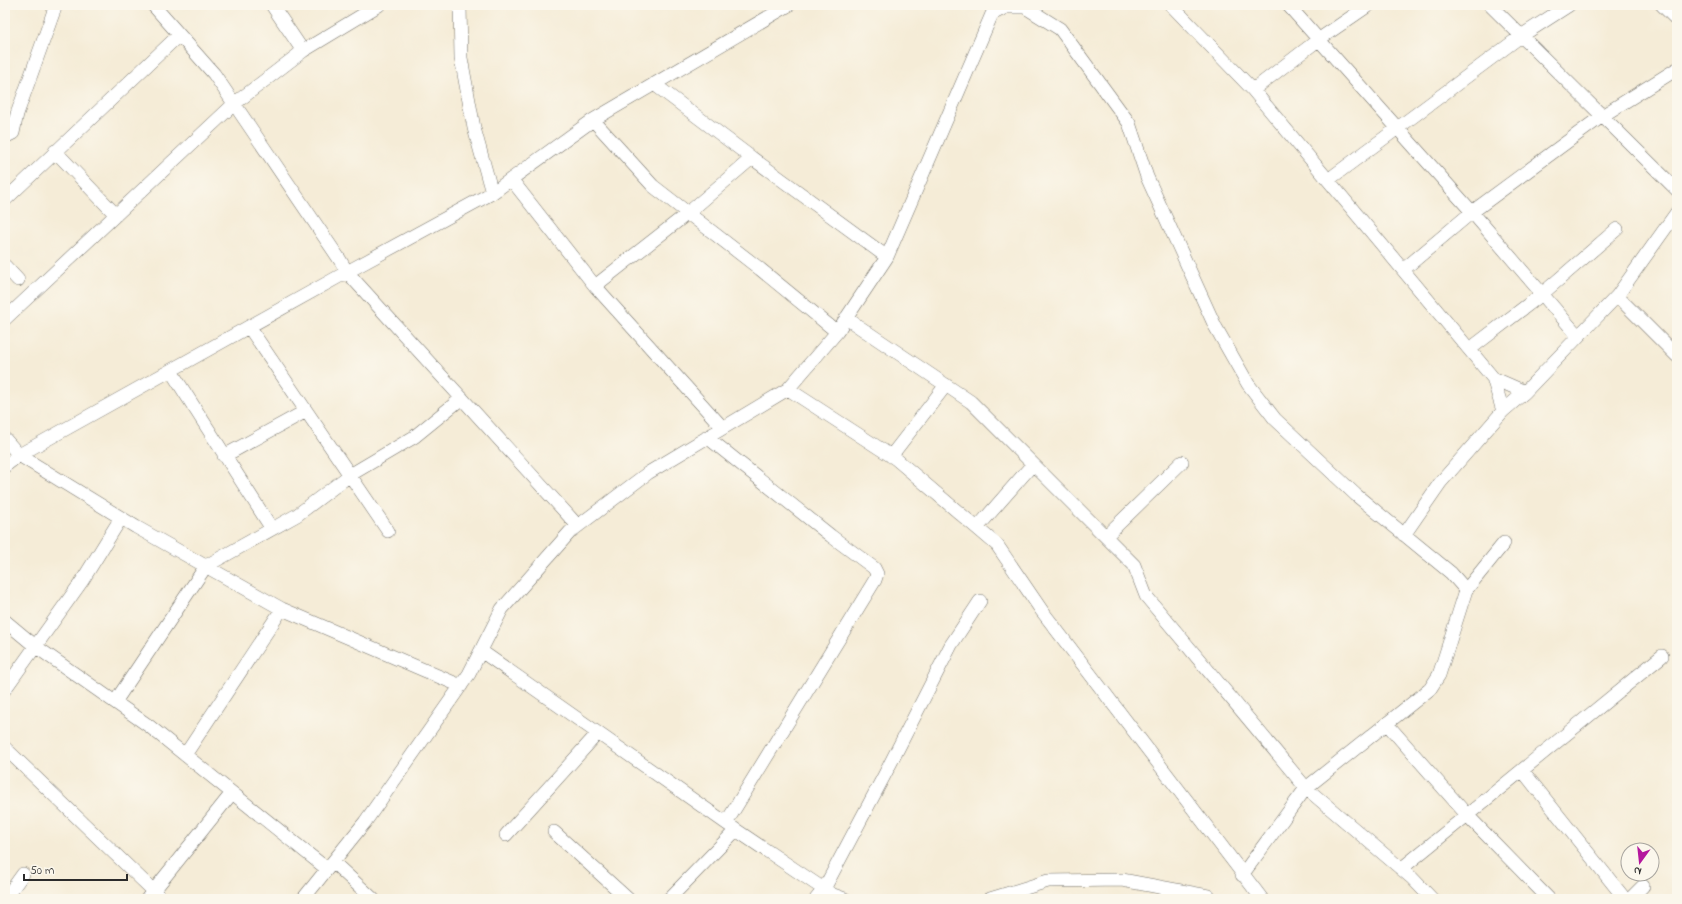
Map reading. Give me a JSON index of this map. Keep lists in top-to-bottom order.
{
  "scale_bar": "50 m",
  "north": "bottom"
}
